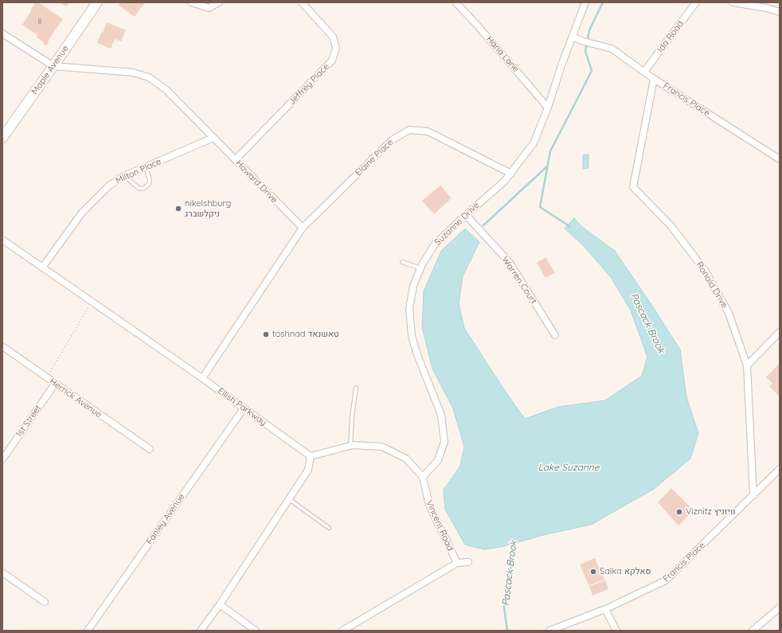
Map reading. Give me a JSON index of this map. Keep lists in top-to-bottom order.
{
  "streets": {
    "street": [
      "Ida Road",
      "Hana Lane",
      "Maple Avenue",
      "Jeffrey Place",
      "Francis Place",
      "Elaine Place",
      "Milton Place",
      "Howard Drive",
      "Suzanne Drive",
      "Warren Court",
      "Ronald Drive",
      "Herrick Avenue",
      "Ellish Parkway",
      "1st Street",
      "Fanley Avenue",
      "Vincent Road"
    ]
  },
  "crossings": [
    ["Ida Road", "Francis Place"],
    ["Hana Lane", "Suzanne Drive"],
    ["Maple Avenue", "Howard Drive"],
    ["Jeffrey Place", "Howard Drive"],
    ["Francis Place", "Suzanne Drive"],
    ["Francis Place", "Ronald Drive"],
    ["Elaine Place", "Howard Drive"],
    ["Elaine Place", "Suzanne Drive"],
    ["Milton Place", "Howard Drive"],
    ["Milton Place", "Ellish Parkway"],
    ["Suzanne Drive", "Warren Court"],
    ["Suzanne Drive", "Vincent Road"],
    ["Herrick Avenue", "1st Street"],
    ["Ellish Parkway", "Fanley Avenue"],
    ["Ellish Parkway", "Vincent Road"]
  ],
  "water": ["Pascack Brook", "Lake Suzanne"],
  "places": [
    "nikelshburg ניקלשברג",
    "toshnad טאשנאד",
    "Viznitz וויזניץ",
    "Salka סאלקא"
  ],
  "house_numbers": ["8"]
}
